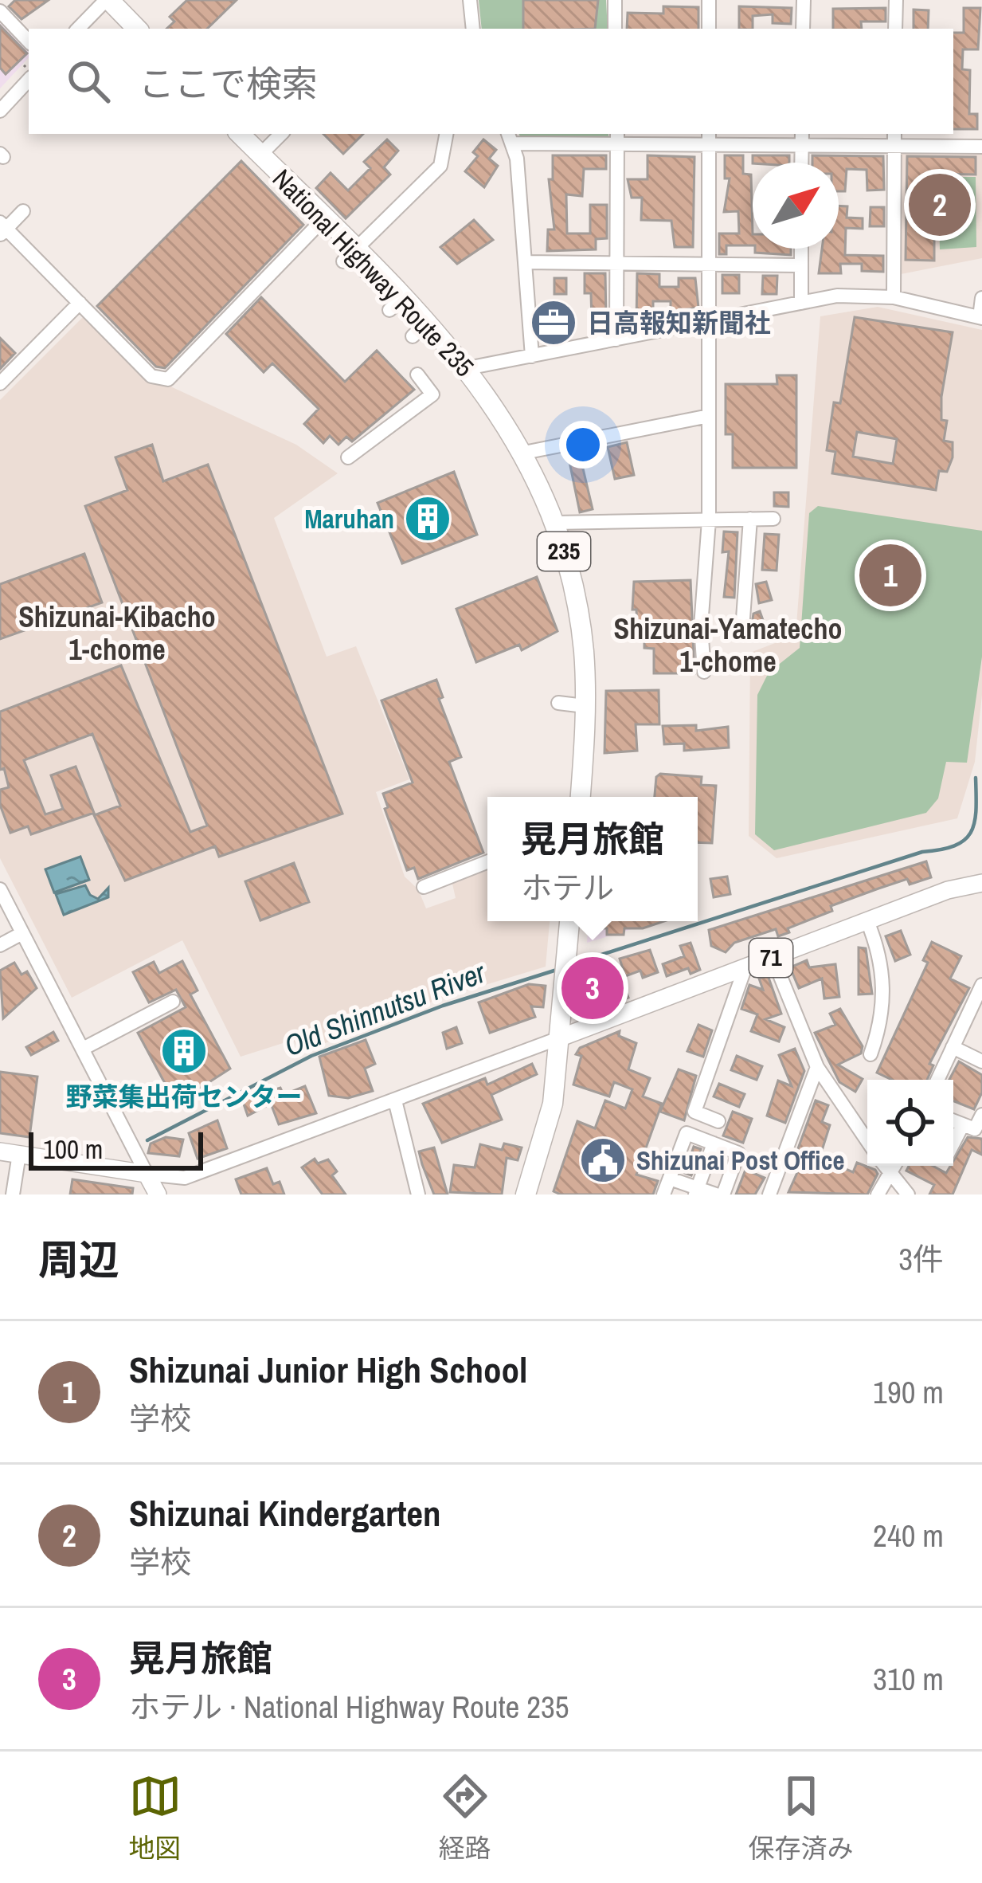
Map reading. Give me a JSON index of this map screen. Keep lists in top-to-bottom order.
{
  "streets": {
    "highway": ["National Highway Route 235", "235"],
    "main road": ["71"]
  },
  "districts": ["Shizunai-Kibacho 1-chome", "Shizunai-Yamatecho 1-chome"],
  "water": ["Old Shinnutsu River"],
  "places": {
    "office": ["日高報知新聞社"],
    "building": ["Maruhan", "野菜集出荷センター"],
    "public building": ["Shizunai Post Office"]
  },
  "scale_bar": "100 m",
  "north": "top right",
  "page": {
    "search": "ここで検索",
    "pins": ["2", "1", "3"],
    "popup": ["晃月旅館", "ホテル"],
    "scale": "100 m",
    "heading": ["周辺", "3件"],
    "list": [
      {
        "mark": "1",
        "name": "Shizunai Junior High School",
        "note": "学校",
        "value": "190 m"
      },
      {
        "mark": "2",
        "name": "Shizunai Kindergarten",
        "note": "学校",
        "value": "240 m"
      },
      {
        "mark": "3",
        "name": "晃月旅館",
        "note": "ホテル · National Highway Route 235",
        "value": "310 m"
      }
    ],
    "nav": ["地図", "経路", "保存済み"]
  }
}
